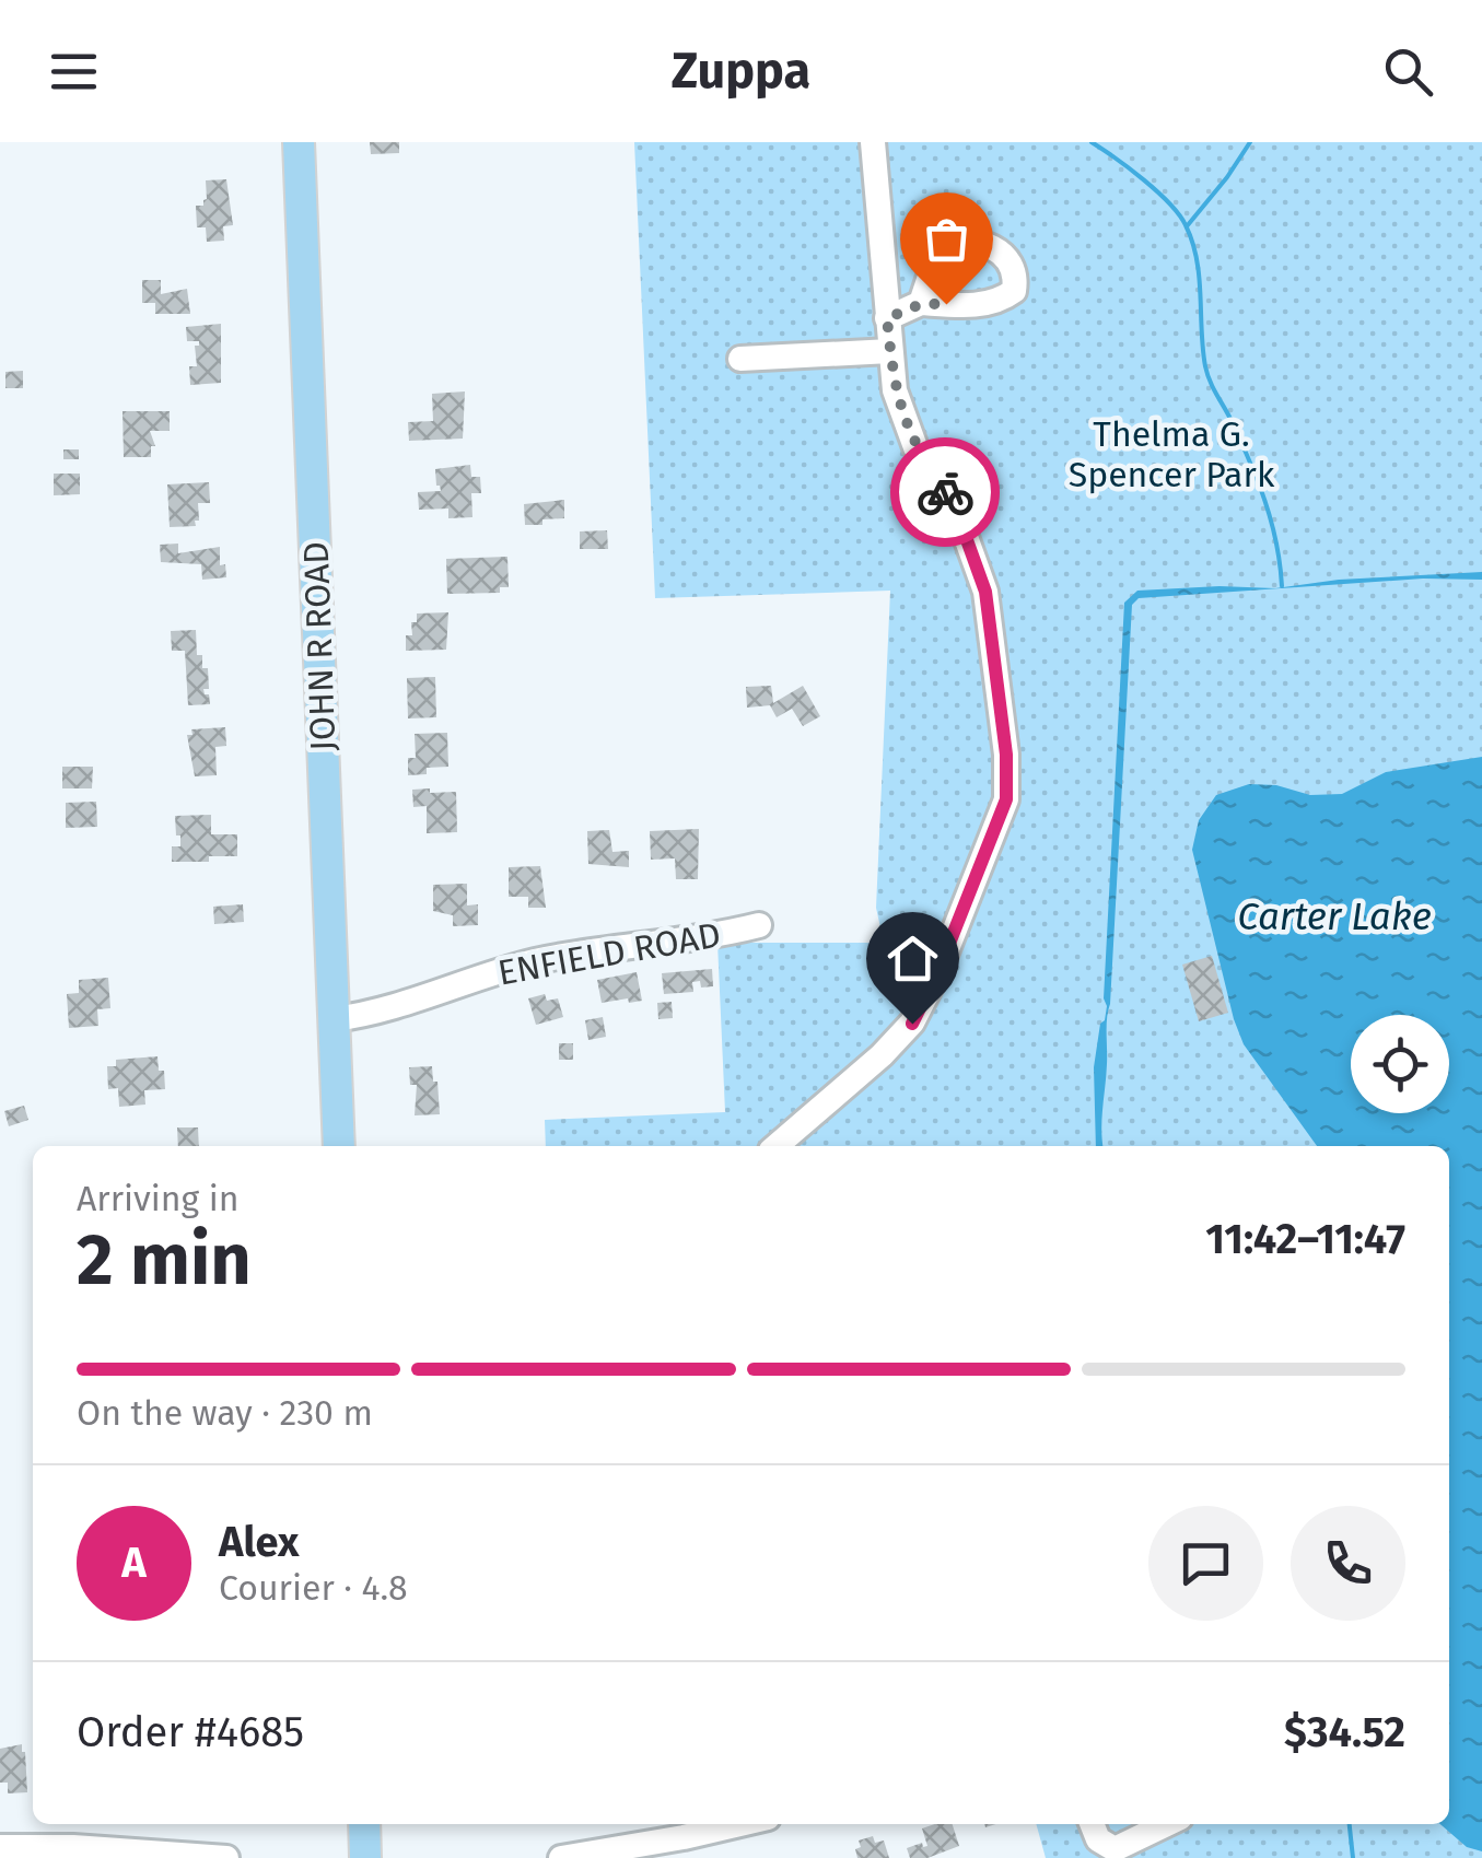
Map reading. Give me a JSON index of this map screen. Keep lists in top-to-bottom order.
{
  "streets": {
    "main road": ["JOHN R ROAD"],
    "street": ["ENFIELD ROAD"]
  },
  "crossings": [
    ["JOHN R ROAD", "ENFIELD ROAD"]
  ],
  "water": ["Carter Lake"],
  "parks": ["Thelma G. Spencer Park"],
  "page": {
    "header": "Zuppa",
    "heading": ["2 min", "Arriving in", "11:42–11:47"],
    "panel": [
      "Alex",
      "Courier · 4.8",
      "Order #4685",
      "$34.52"
    ],
    "bar": "On the way · 230 m",
    "round": "A"
  }
}
